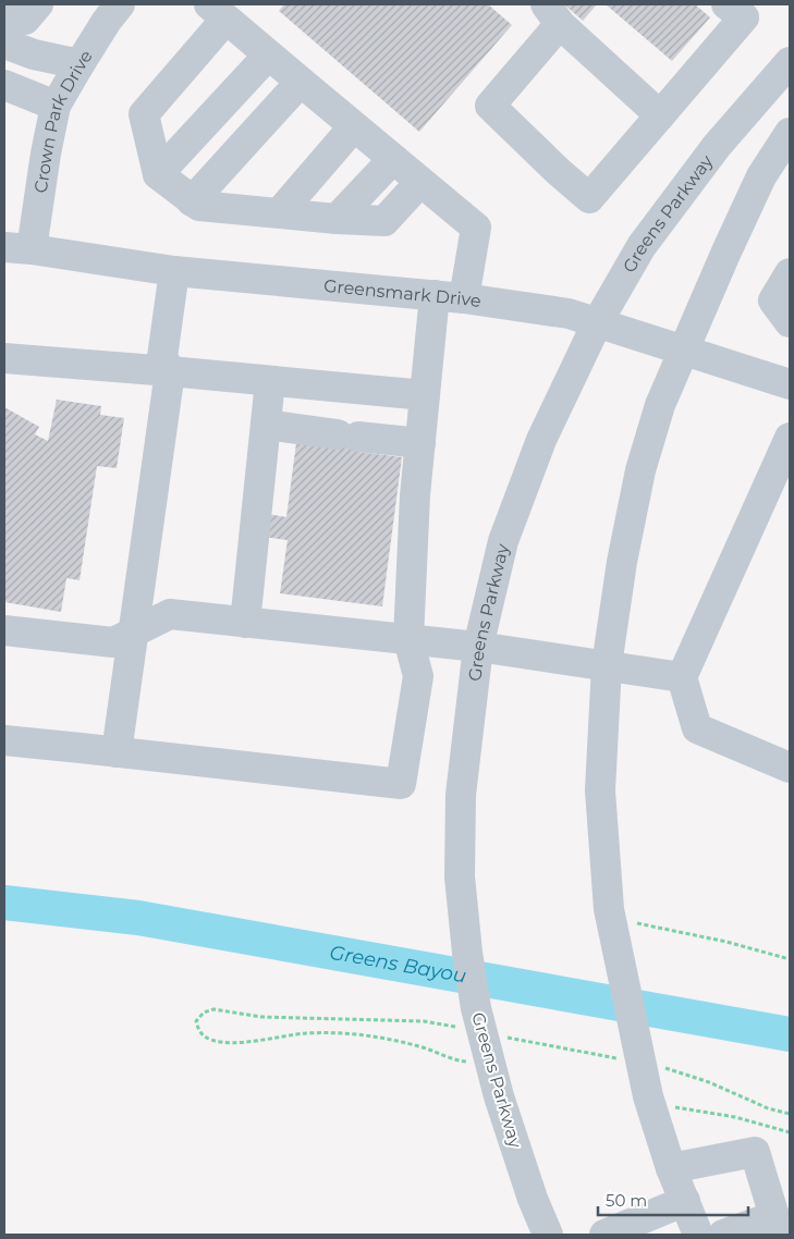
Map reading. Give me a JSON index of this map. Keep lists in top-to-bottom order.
{
  "streets": {
    "street": ["Crown Park Drive", "Greens Parkway", "Greensmark Drive"]
  },
  "crossings": [
    ["Crown Park Drive", "Greensmark Drive"],
    ["Greens Parkway", "Greensmark Drive"]
  ],
  "water": ["Greens Bayou"],
  "scale_bar": "50 m"
}
